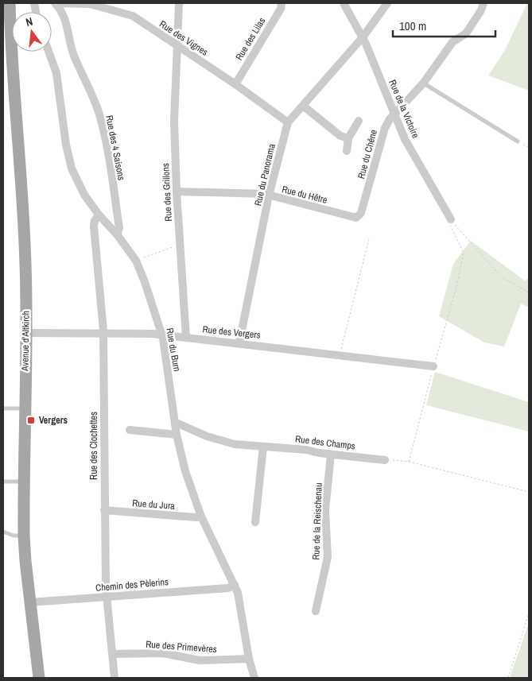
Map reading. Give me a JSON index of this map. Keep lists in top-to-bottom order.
{
  "streets": {
    "main road": ["Avenue d'Altkirch"],
    "street": [
      "Rue des Vignes",
      "Rue des Lilas",
      "Rue de la Victoire",
      "Rue des 4 Saisons",
      "Rue du Chêne",
      "Rue du Panorama",
      "Rue des Grillons",
      "Rue du Hêtre",
      "Rue des Vergers",
      "Rue du Burn",
      "Rue des Champs",
      "Rue des Clochettes",
      "Rue du Jura",
      "Rue de la Reischenau",
      "Chemin des Pèlerins",
      "Rue des Primevères"
    ]
  },
  "crossings": [
    ["Rue des Vignes", "Rue des Lilas"],
    ["Rue des Vignes", "Rue des 4 Saisons"],
    ["Rue des Vignes", "Rue du Panorama"],
    ["Rue des Vignes", "Rue des Grillons"],
    ["Rue de la Victoire", "Rue du Chêne"],
    ["Rue de la Victoire", "Rue du Panorama"],
    ["Rue des 4 Saisons", "Rue du Burn"],
    ["Rue du Chêne", "Rue du Hêtre"],
    ["Rue du Panorama", "Rue du Hêtre"],
    ["Rue du Panorama", "Rue des Vergers"],
    ["Rue des Grillons", "Rue du Hêtre"],
    ["Rue des Grillons", "Rue des Vergers"],
    ["Rue des Vergers", "Avenue d'Altkirch"],
    ["Rue des Vergers", "Rue du Burn"],
    ["Rue des Vergers", "Rue des Clochettes"],
    ["Avenue d'Altkirch", "Chemin des Pèlerins"],
    ["Rue du Burn", "Rue des Champs"],
    ["Rue du Burn", "Rue des Clochettes"],
    ["Rue du Burn", "Rue du Jura"],
    ["Rue du Burn", "Chemin des Pèlerins"],
    ["Rue du Burn", "Rue des Primevères"],
    ["Rue des Champs", "Rue de la Reischenau"],
    ["Rue des Clochettes", "Rue du Jura"],
    ["Rue des Clochettes", "Chemin des Pèlerins"],
    ["Rue des Clochettes", "Rue des Primevères"]
  ],
  "places": {
    "transit": ["Vergers"]
  },
  "scale_bar": "100 m",
  "north": "top"
}
